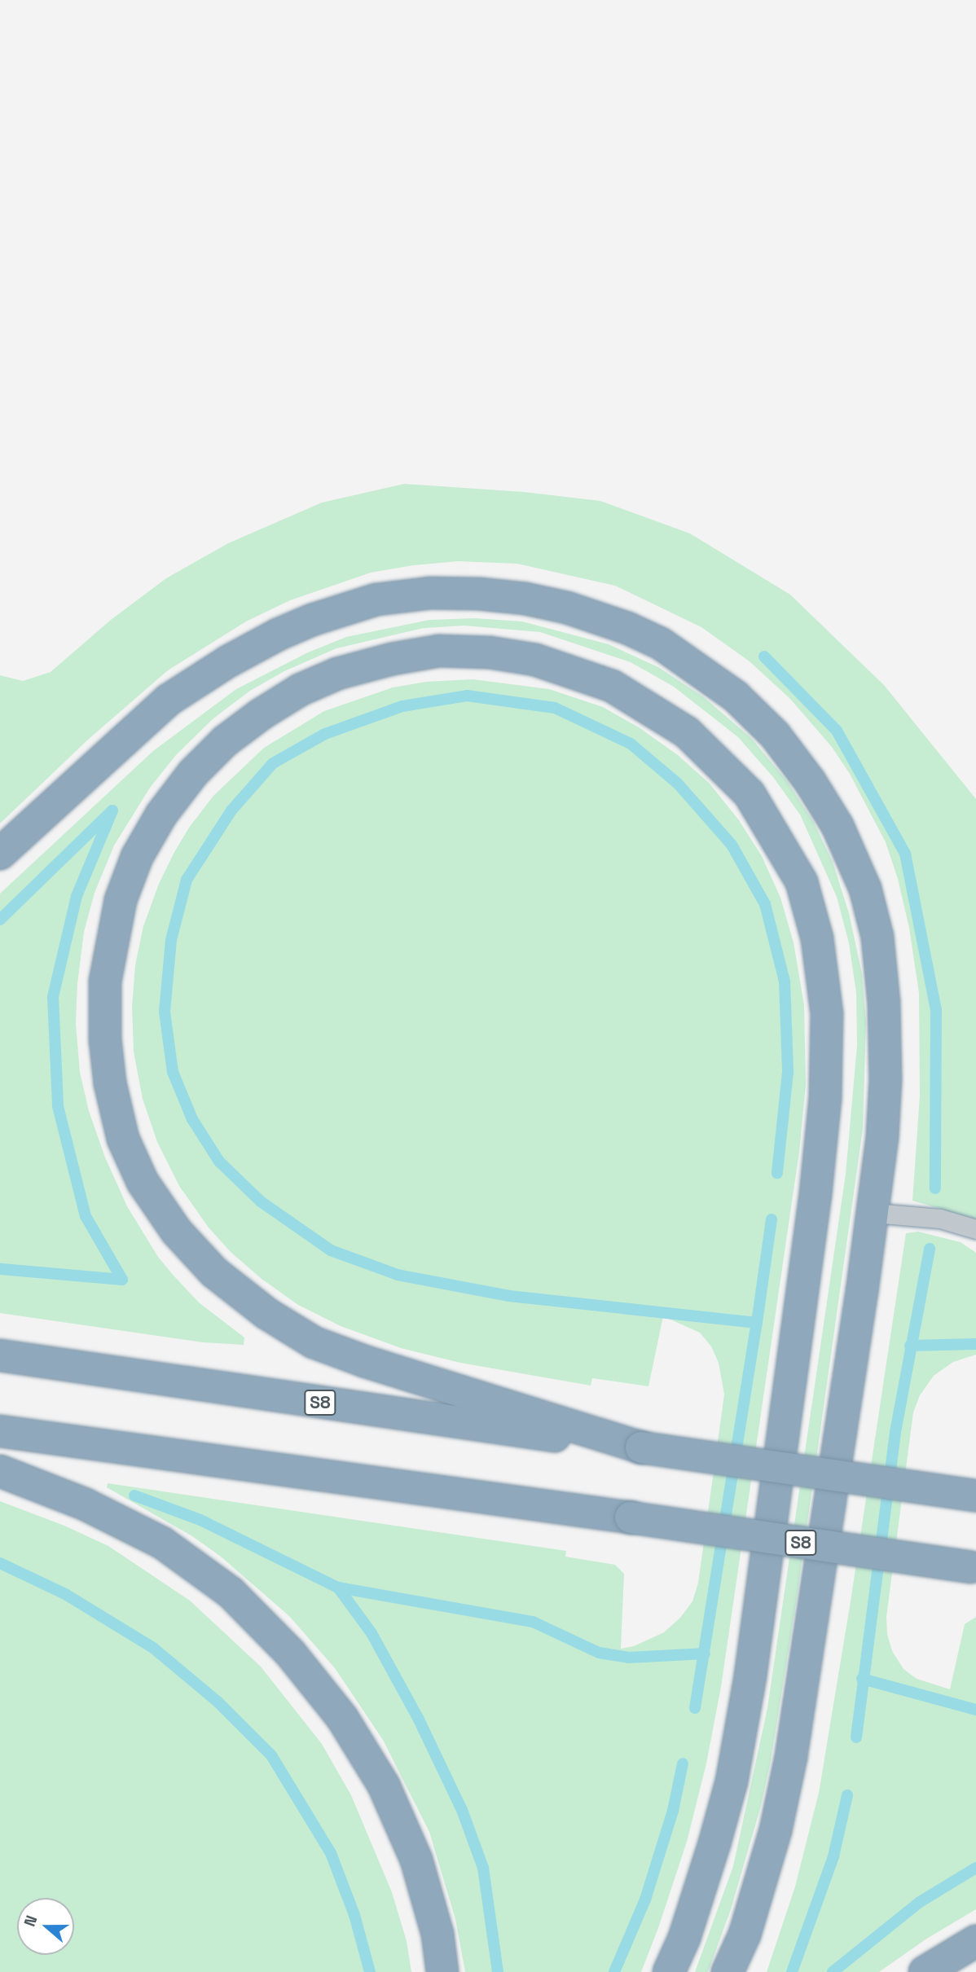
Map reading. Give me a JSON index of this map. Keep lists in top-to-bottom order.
{
  "streets": {
    "highway": ["S8"]
  },
  "north": "left"
}
